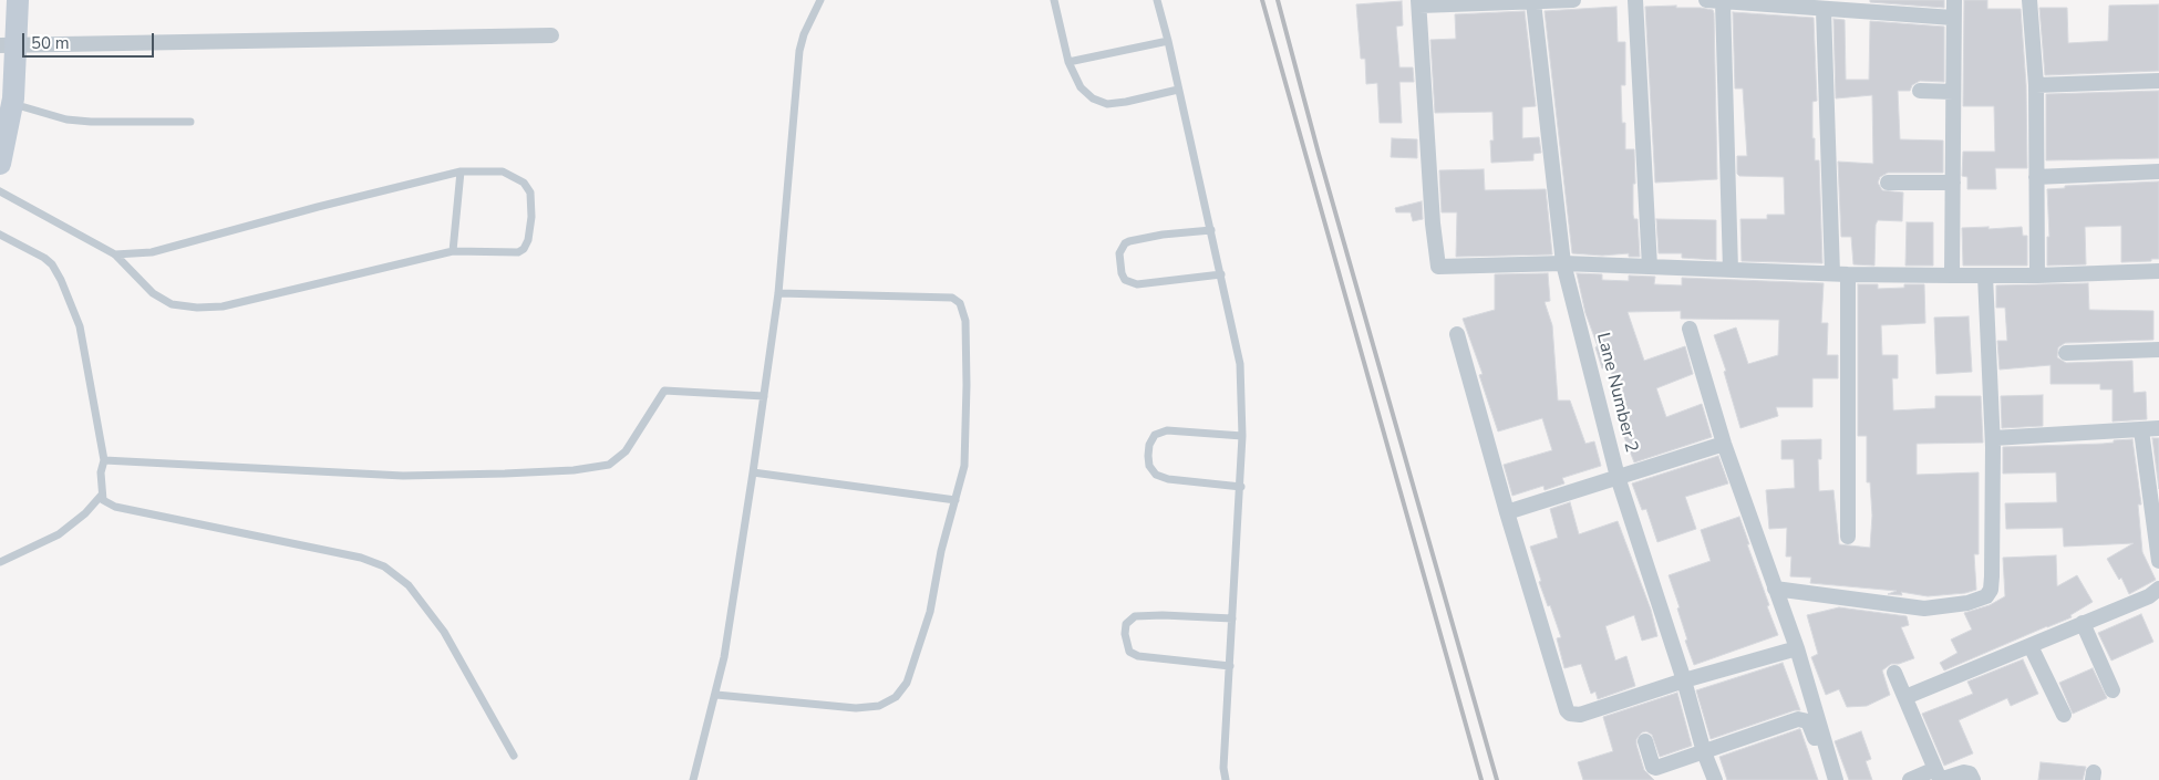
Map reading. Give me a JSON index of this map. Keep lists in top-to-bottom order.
{
  "streets": {
    "street": ["Lane Number 2"]
  },
  "scale_bar": "50 m"
}
